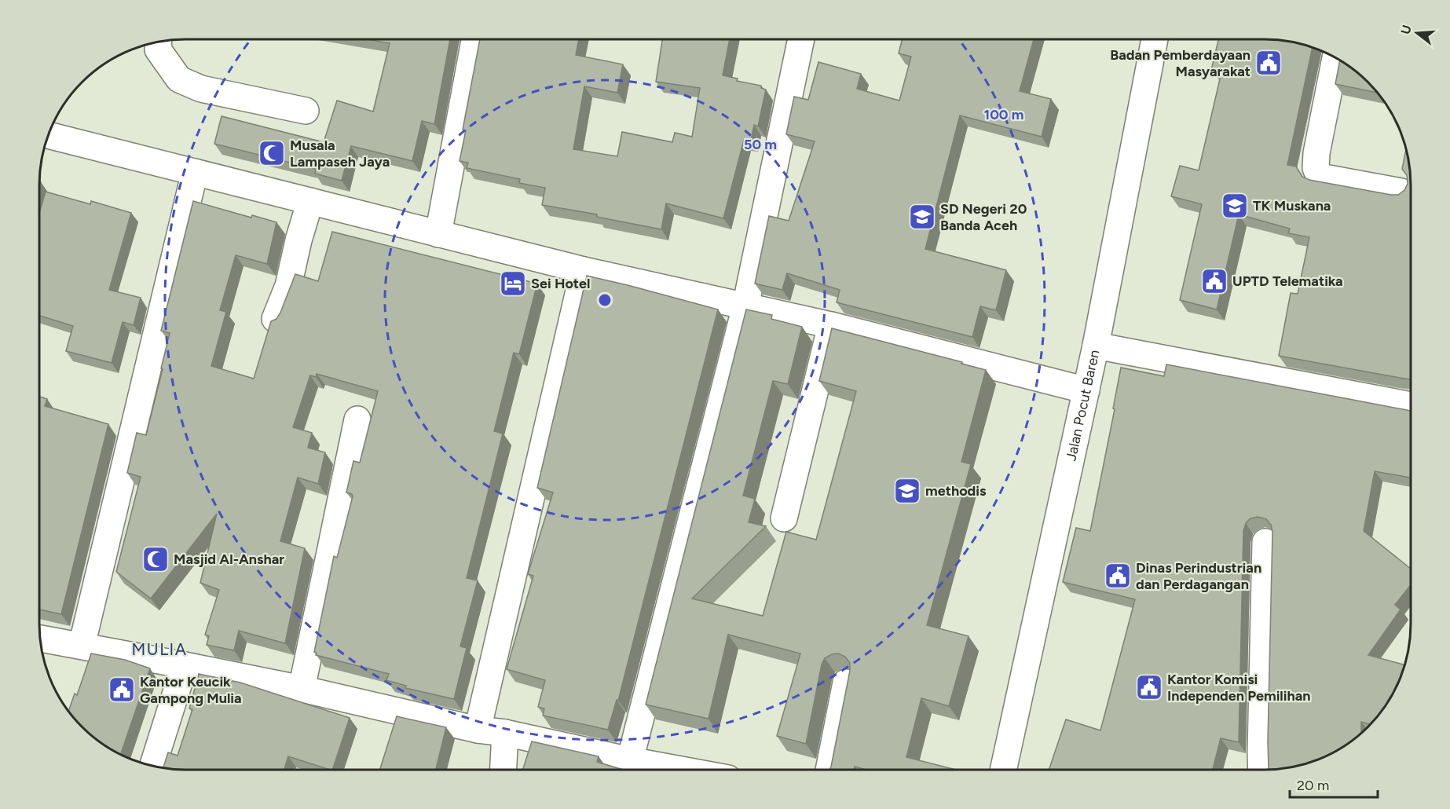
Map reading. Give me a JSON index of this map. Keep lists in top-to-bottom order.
{
  "streets": {
    "street": ["Jalan Pocut Baren"]
  },
  "districts": ["MULIA"],
  "places": {
    "public building": [
      "Badan Pemberdayaan Masyarakat",
      "UPTD Telematika",
      "Dinas Perindustrian dan Perdagangan",
      "Kantor Komisi Independen Pemilihan",
      "Kantor Keucik Gampong Mulia"
    ],
    "mosque": ["Musala Lampaseh Jaya", "Masjid Al-Anshar"],
    "school or university": ["TK Muskana", "SD Negeri 20 Banda Aceh", "methodis"],
    "hotel": ["Sei Hotel"]
  },
  "scale_bar": "20 m",
  "north": "left",
  "rings": ["100 m", "50 m"]
}
